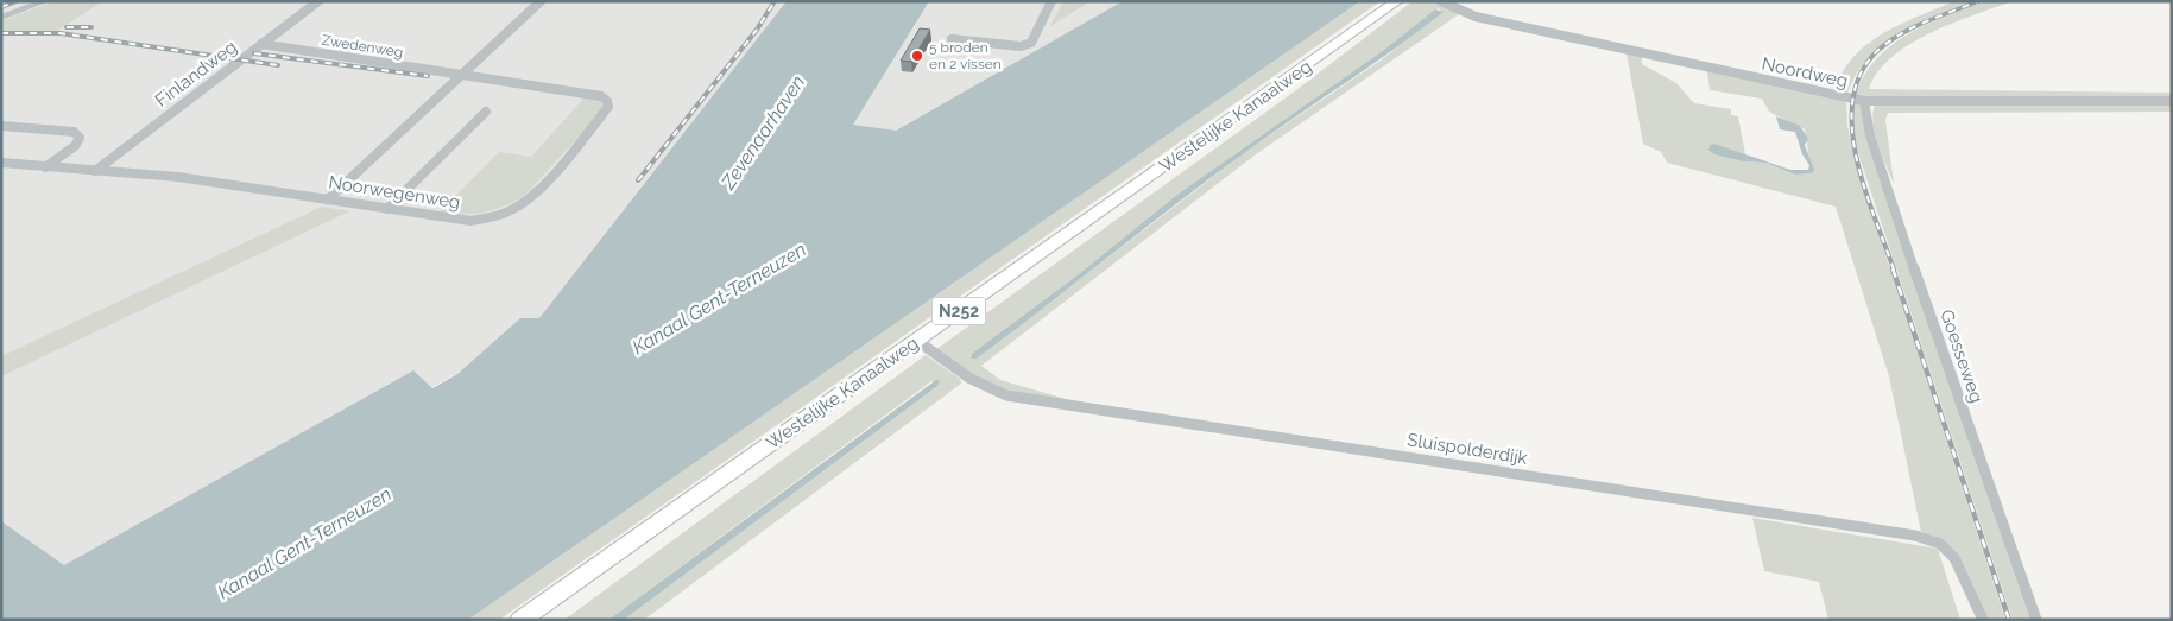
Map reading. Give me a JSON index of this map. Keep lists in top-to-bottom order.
{
  "streets": {
    "main road": ["Westelijke Kanaalweg", "N252"],
    "street": [
      "Zwedenweg",
      "Noordweg",
      "Finlandweg",
      "Noorwegenweg",
      "Goesseweg",
      "Sluispolderdijk"
    ]
  },
  "crossings": [
    ["Zwedenweg", "Finlandweg"],
    ["Zwedenweg", "Noorwegenweg"],
    ["Noordweg", "Goesseweg"],
    ["Finlandweg", "Noorwegenweg"],
    ["Westelijke Kanaalweg", "Sluispolderdijk"]
  ],
  "water": ["Zevenaarhaven", "Kanaal Gent-Terneuzen"],
  "places": ["5 broden en 2 vissen"]
}
